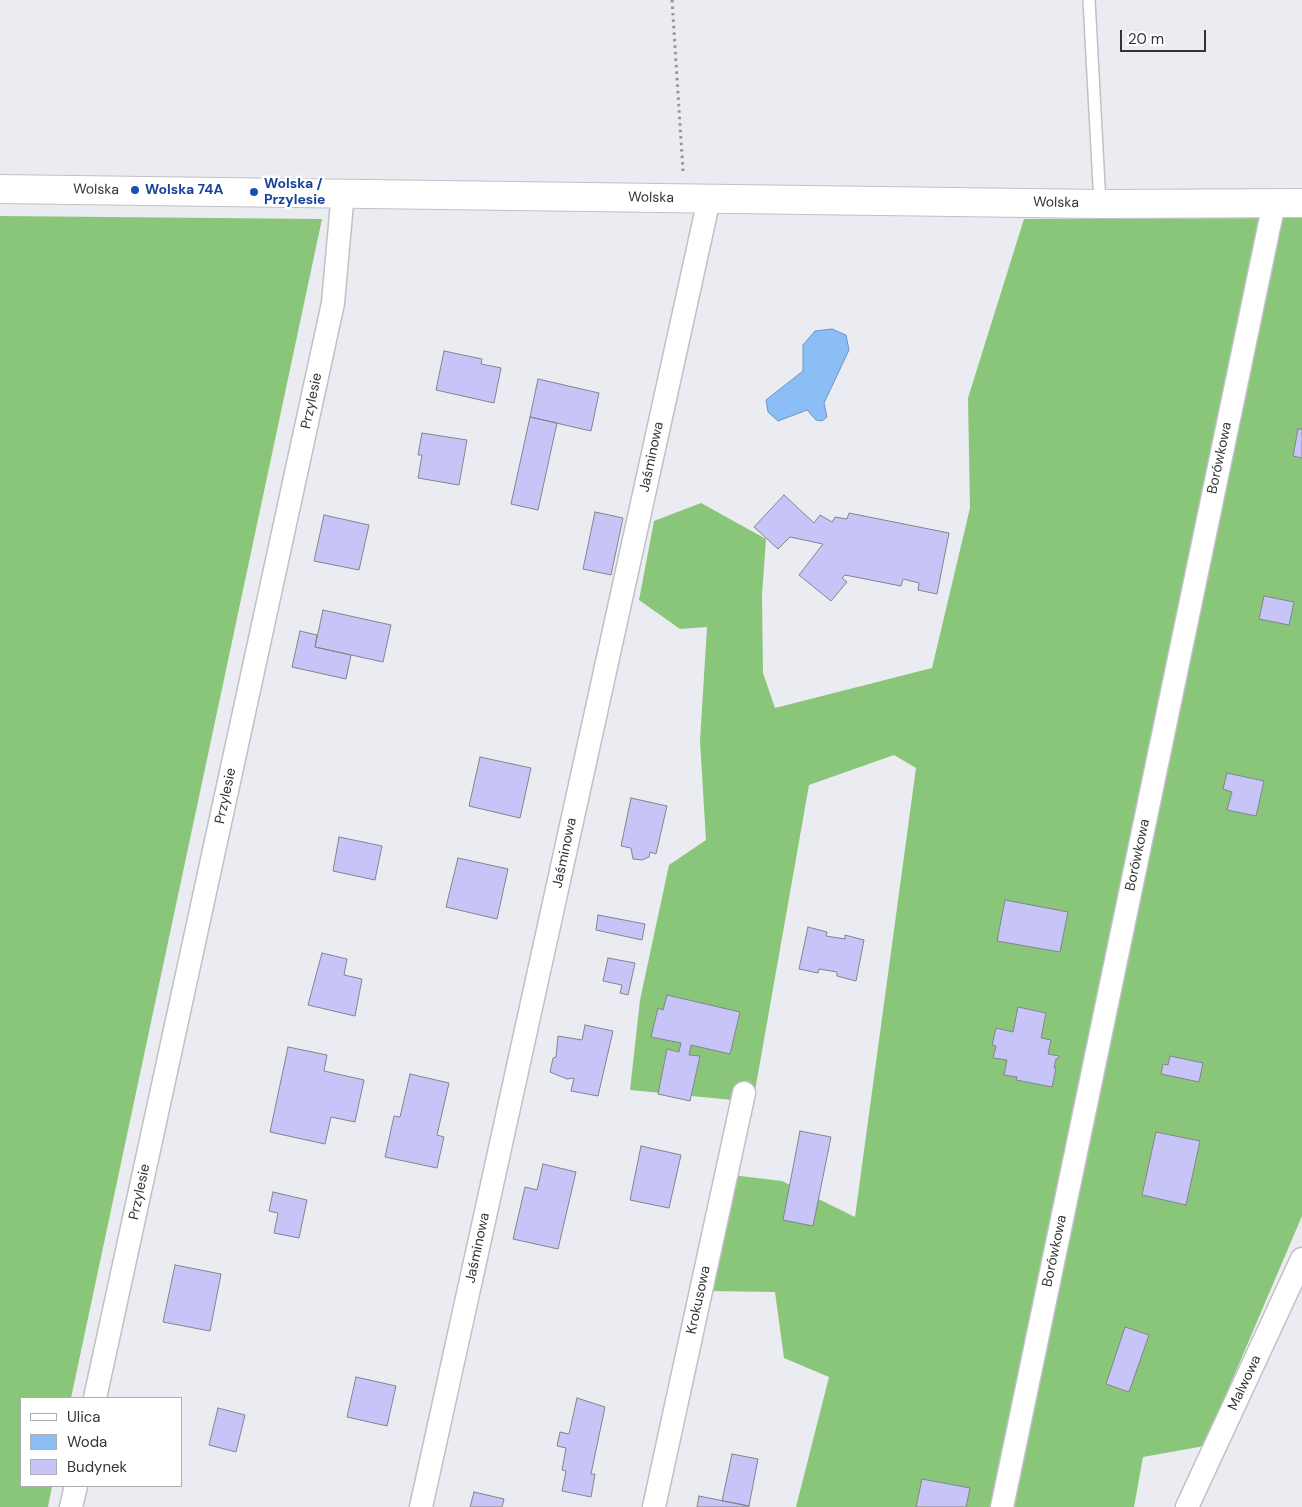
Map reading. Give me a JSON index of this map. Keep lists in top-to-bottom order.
{
  "streets": {
    "street": [
      "Wolska",
      "Przylesie",
      "Jaśminowa",
      "Borówkowa",
      "Krokusowa",
      "Malwowa"
    ]
  },
  "crossings": [
    ["Wolska", "Przylesie"],
    ["Wolska", "Jaśminowa"],
    ["Wolska", "Borówkowa"]
  ],
  "places": ["Wolska 74A", "Wolska / Przylesie"],
  "legend": ["Ulica", "Woda", "Budynek"],
  "scale_bar": "20 m"
}
